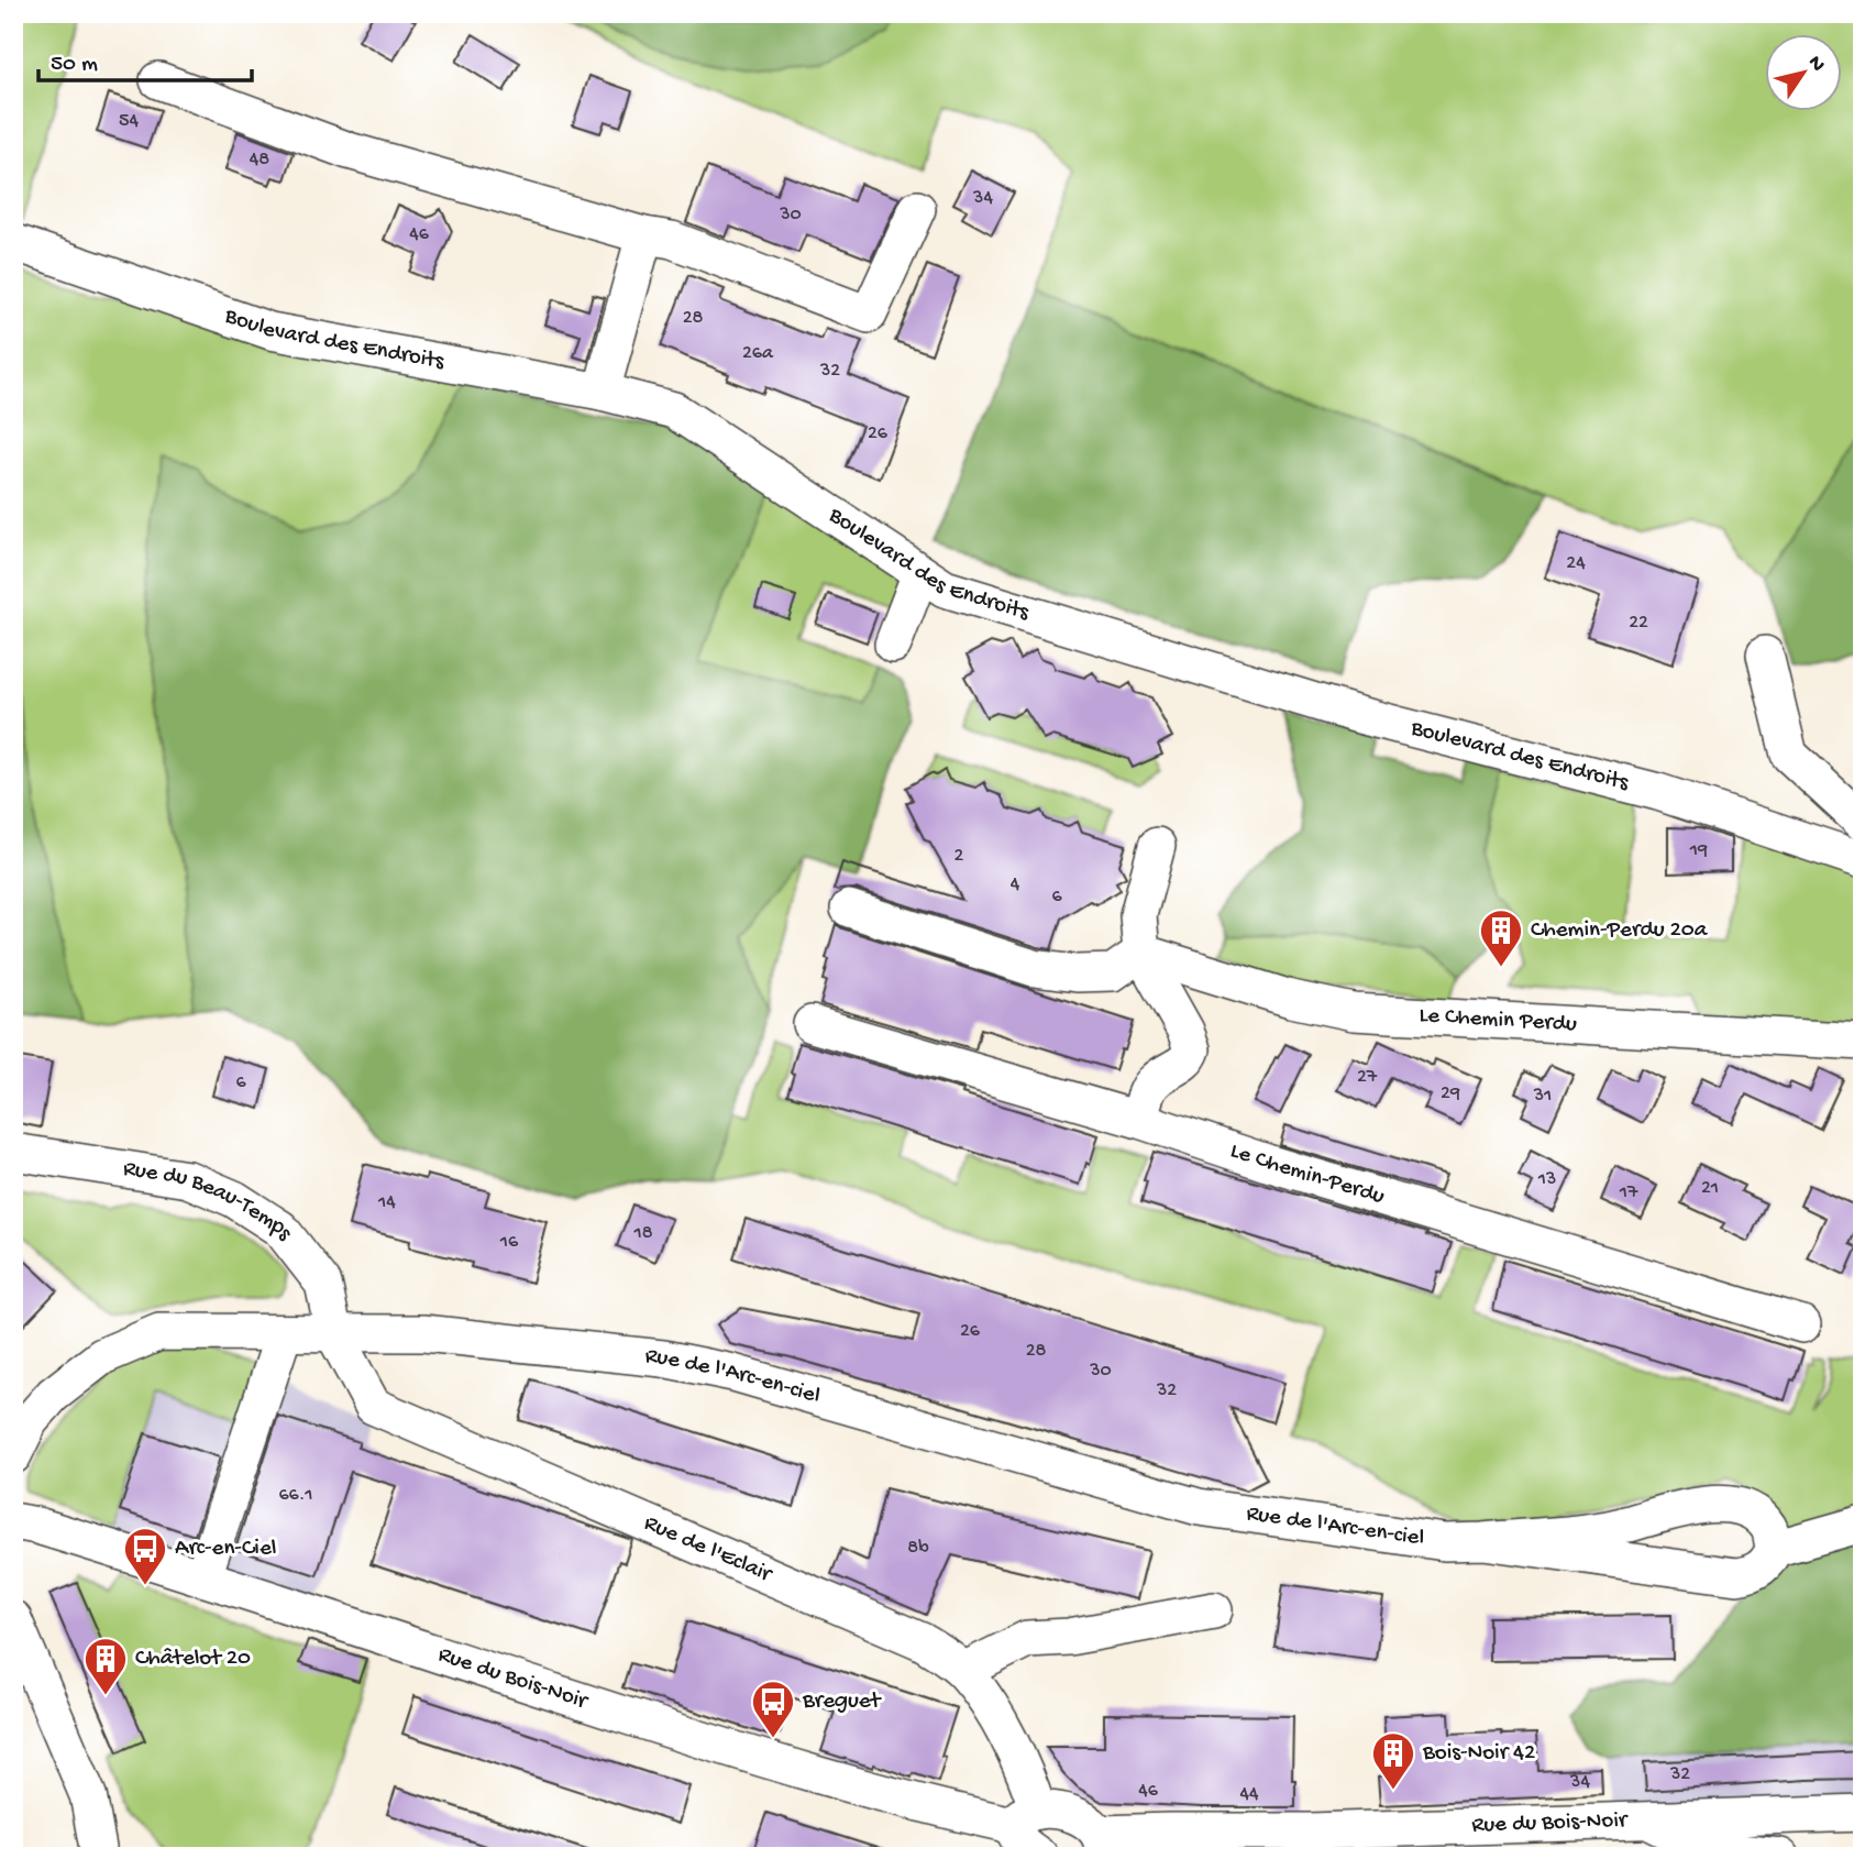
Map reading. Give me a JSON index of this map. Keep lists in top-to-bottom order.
{
  "streets": {
    "street": [
      "Boulevard des Endroits",
      "Le Chemin Perdu",
      "Le Chemin-Perdu",
      "Rue du Beau-Temps",
      "Rue de l'Arc-en-ciel",
      "Rue de l'Eclair",
      "Rue du Bois-Noir"
    ]
  },
  "crossings": [
    ["Rue du Beau-Temps", "Rue de l'Arc-en-ciel"],
    ["Rue du Beau-Temps", "Rue de l'Eclair"],
    ["Rue de l'Arc-en-ciel", "Rue de l'Eclair"],
    ["Rue de l'Eclair", "Rue du Bois-Noir"]
  ],
  "places": {
    "building": ["Chemin-Perdu 20a", "Châtelot 20", "Bois-Noir 42"],
    "bus stop": ["Arc-en-Ciel", "Breguet"]
  },
  "house_numbers": [
    "54",
    "48",
    "34",
    "30",
    "46",
    "28",
    "26a",
    "32",
    "26",
    "24",
    "22",
    "19",
    "2",
    "4",
    "6",
    "27",
    "6",
    "29",
    "31",
    "13",
    "21",
    "17",
    "14",
    "18",
    "16",
    "26",
    "28",
    "30",
    "32",
    "66.1",
    "8b",
    "32",
    "34",
    "46",
    "44"
  ],
  "scale_bar": "50 m",
  "north": "top right"
}
